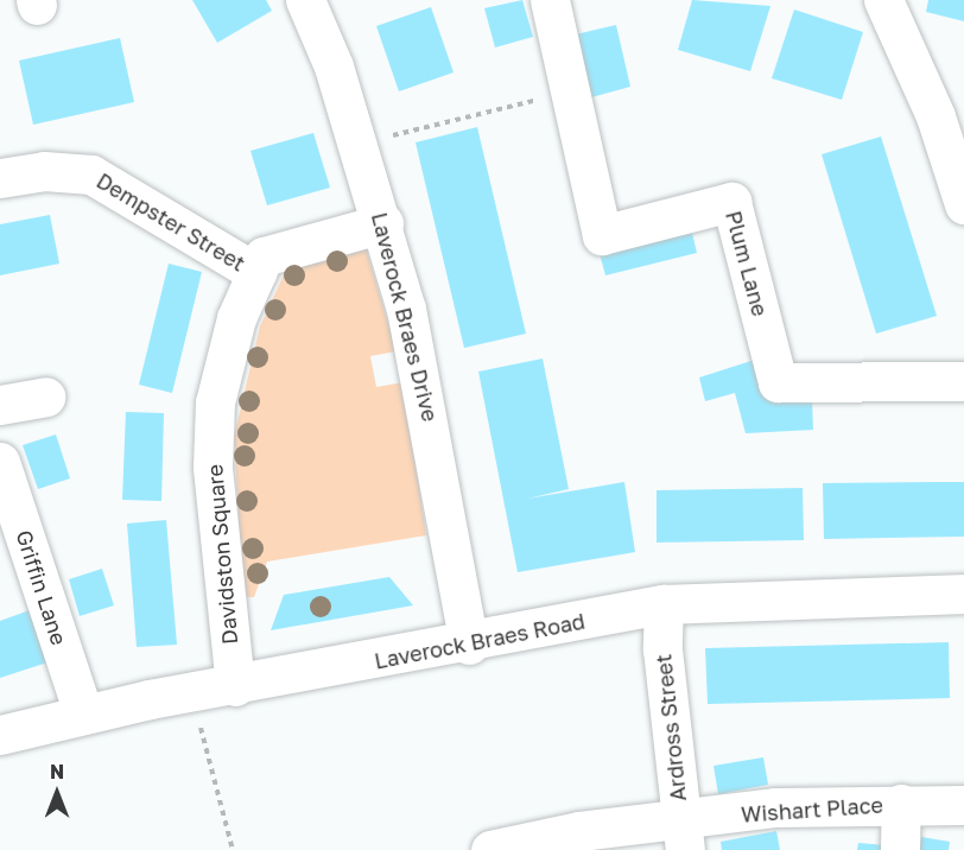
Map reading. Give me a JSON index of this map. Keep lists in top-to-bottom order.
{
  "streets": {
    "street": [
      "Dempster Street",
      "Plum Lane",
      "Laverock Braes Drive",
      "Davidston Square",
      "Griffin Lane",
      "Laverock Braes Road",
      "Ardross Street",
      "Wishart Place"
    ]
  },
  "crossings": [
    ["Dempster Street", "Davidston Square"],
    ["Laverock Braes Drive", "Davidston Square"],
    ["Laverock Braes Drive", "Laverock Braes Road"],
    ["Davidston Square", "Laverock Braes Road"],
    ["Griffin Lane", "Laverock Braes Road"],
    ["Laverock Braes Road", "Ardross Street"],
    ["Ardross Street", "Wishart Place"]
  ],
  "north": "top"
}
